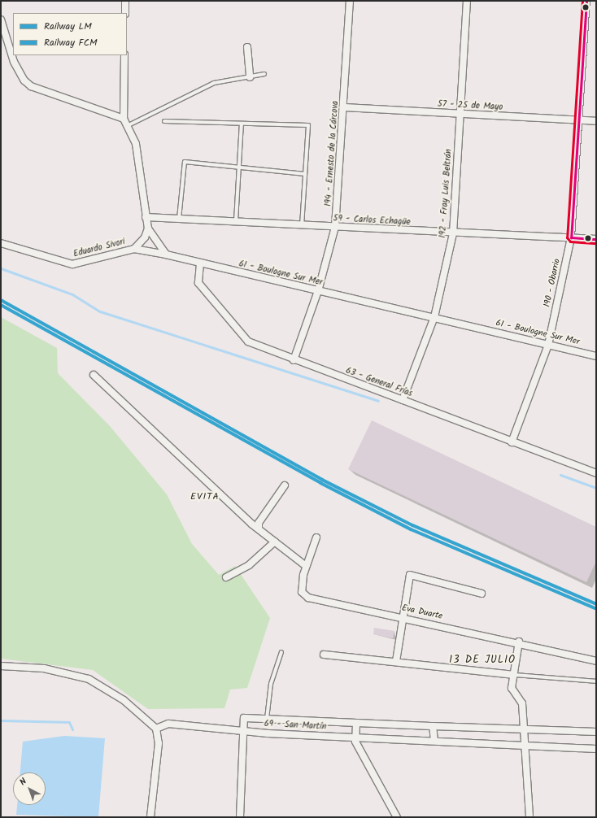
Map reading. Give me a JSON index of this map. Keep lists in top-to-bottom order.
{
  "streets": {
    "street": [
      "57 - 25 de Mayo",
      "194 - Ernesto de la Cárcova",
      "192 - Fray Luis Beltrán",
      "59 - Carlos Echagüe",
      "Eduardo Sivori",
      "61 - Boulogne Sur Mer",
      "190 - Obarrio",
      "63 - General Frías",
      "Eva Duarte",
      "69 - San Martín"
    ]
  },
  "crossings": [
    ["57 - 25 de Mayo", "194 - Ernesto de la Cárcova"],
    ["57 - 25 de Mayo", "192 - Fray Luis Beltrán"],
    ["57 - 25 de Mayo", "190 - Obarrio"],
    ["194 - Ernesto de la Cárcova", "59 - Carlos Echagüe"],
    ["194 - Ernesto de la Cárcova", "61 - Boulogne Sur Mer"],
    ["194 - Ernesto de la Cárcova", "63 - General Frías"],
    ["192 - Fray Luis Beltrán", "59 - Carlos Echagüe"],
    ["192 - Fray Luis Beltrán", "61 - Boulogne Sur Mer"],
    ["192 - Fray Luis Beltrán", "63 - General Frías"],
    ["59 - Carlos Echagüe", "190 - Obarrio"],
    ["Eduardo Sivori", "61 - Boulogne Sur Mer"],
    ["61 - Boulogne Sur Mer", "190 - Obarrio"],
    ["61 - Boulogne Sur Mer", "63 - General Frías"],
    ["190 - Obarrio", "63 - General Frías"]
  ],
  "districts": ["EVITA", "13 DE JULIO"],
  "lines": ["rail line LM", "rail line FCM"],
  "legend": ["Railway LM", "Railway FCM"],
  "north": "top left"
}
